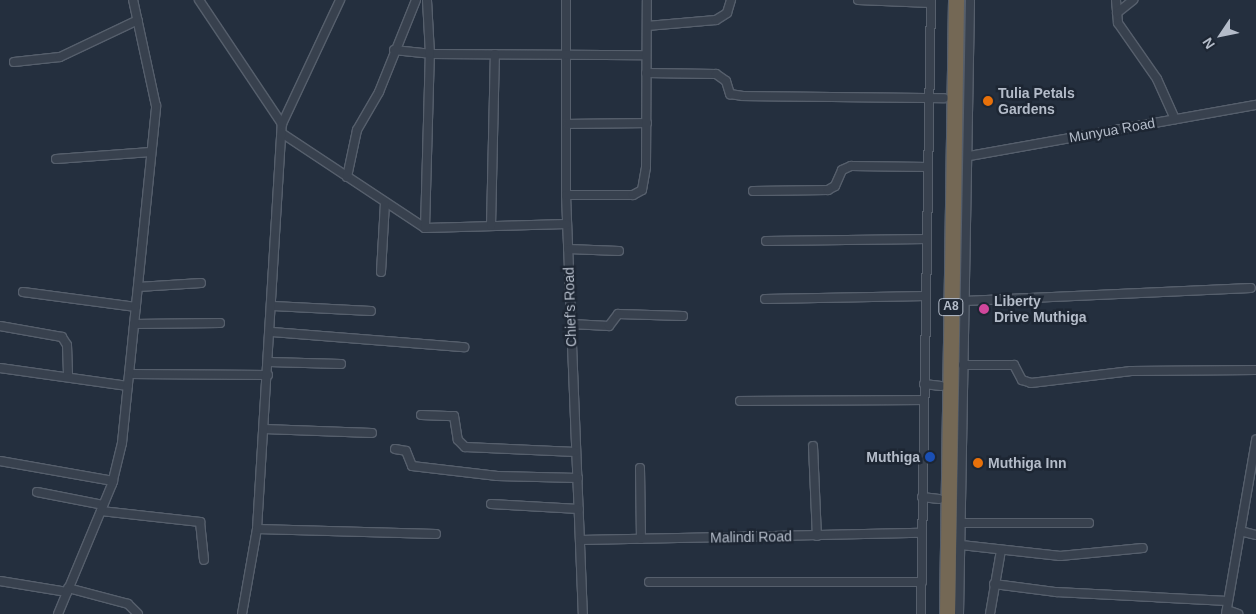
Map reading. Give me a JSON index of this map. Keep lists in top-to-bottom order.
{
  "streets": {
    "highway": ["A8"],
    "street": ["Munyua Road", "Chief's Road", "Malindi Road"]
  },
  "crossings": [
    ["Chief's Road", "Malindi Road"]
  ],
  "places": [
    "Tulia Petals Gardens",
    "Liberty Drive Muthiga",
    "Muthiga",
    "Muthiga Inn"
  ],
  "north": "bottom left"
}
